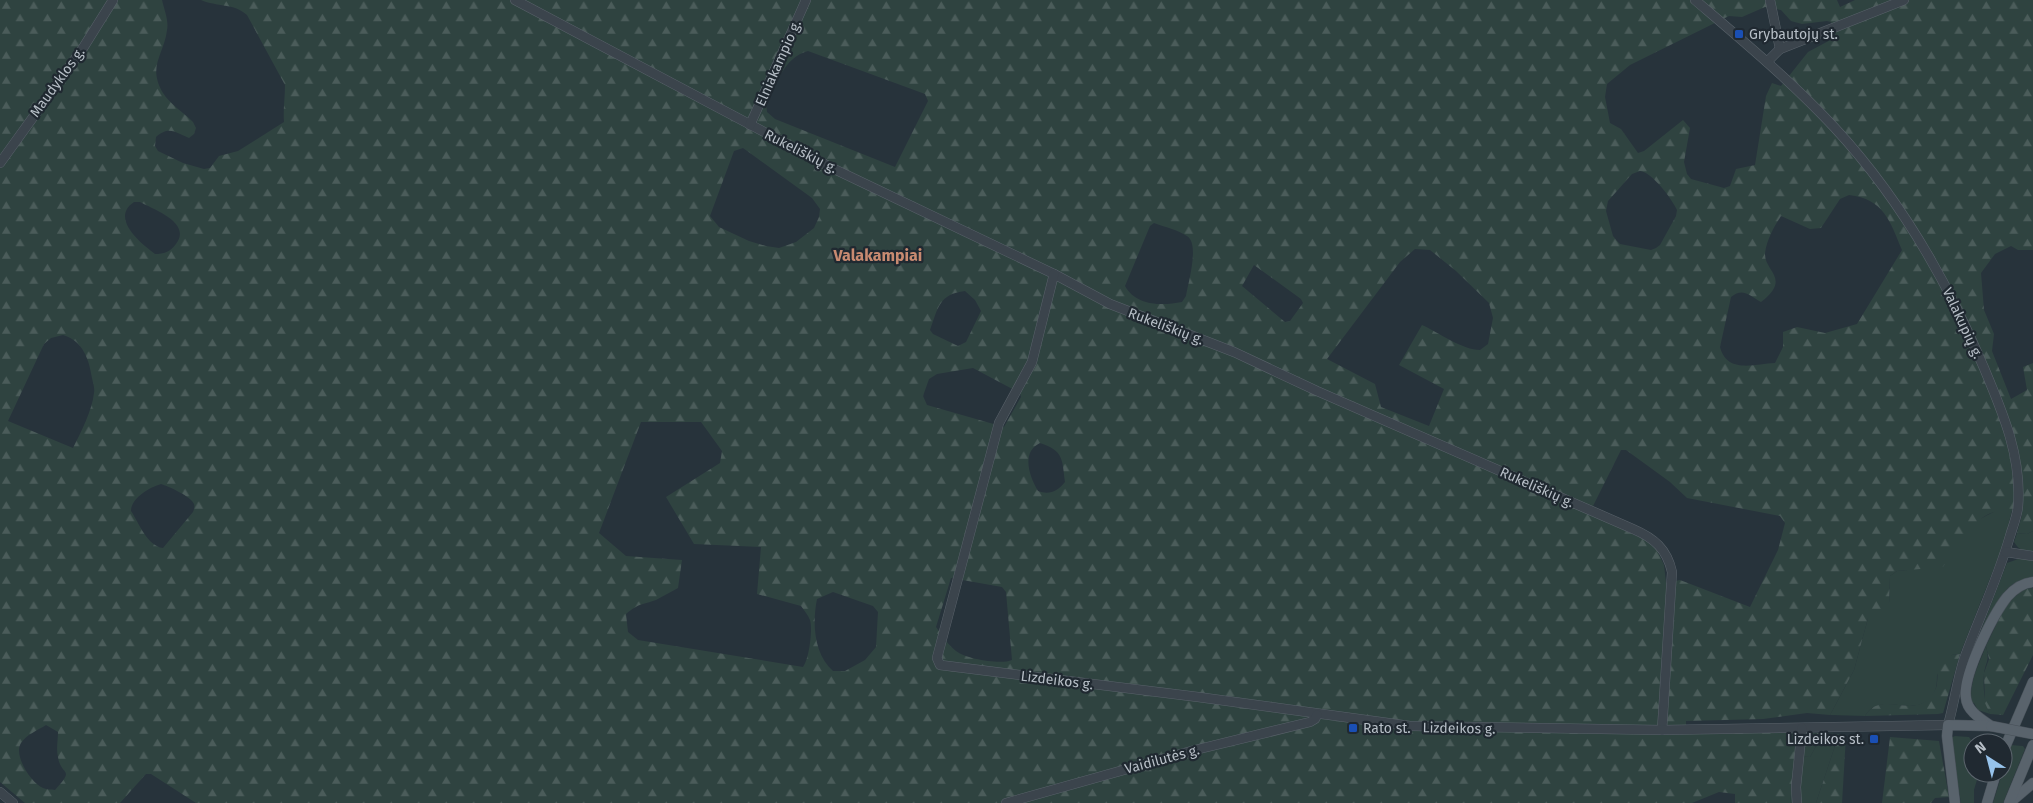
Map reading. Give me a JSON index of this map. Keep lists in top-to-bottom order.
{
  "streets": {
    "street": [
      "Elniakampio g.",
      "Maudyklos g.",
      "Rukeliškių g.",
      "Valakupių g.",
      "Lizdeikos g.",
      "Vaidilutės g."
    ]
  },
  "crossings": [
    ["Elniakampio g.", "Rukeliškių g."],
    ["Rukeliškių g.", "Lizdeikos g."],
    ["Valakupių g.", "Lizdeikos g."],
    ["Lizdeikos g.", "Vaidilutės g."]
  ],
  "districts": ["Valakampiai"],
  "places": {
    "transit": ["Grybautojų st.", "Rato st.", "Lizdeikos st."]
  },
  "north": "top left"
}
